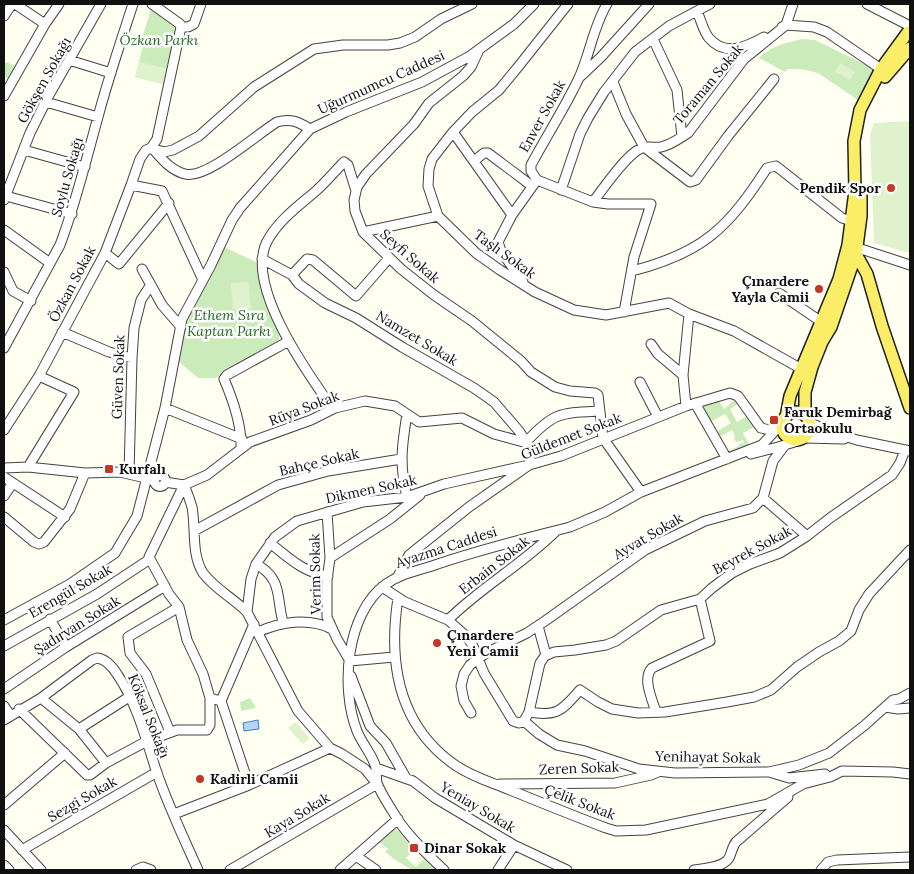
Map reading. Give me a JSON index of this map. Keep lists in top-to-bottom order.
{
  "streets": {
    "street": [
      "Gökşen Sokağı",
      "Uğurmumcu Caddesi",
      "Toraman Sokak",
      "Enver Sokak",
      "Soylu Sokağı",
      "Taşlı Sokak",
      "Seyfi Sokak",
      "Özkan Sokak",
      "Namzet Sokak",
      "Güven Sokak",
      "Rüya Sokak",
      "Güldemet Sokak",
      "Bahçe Sokak",
      "Dikmen Sokak",
      "Ayvat Sokak",
      "Ayazma Caddesi",
      "Beyrek Sokak",
      "Erbain Sokak",
      "Verim Sokak",
      "Erengül Sokak",
      "Şadırvan Sokak",
      "Köksal Sokağı",
      "Yenihayat Sokak",
      "Zeren Sokak",
      "Sezgi Sokak",
      "Çelik Sokak",
      "Yeniay Sokak",
      "Kaya Sokak"
    ]
  },
  "crossings": [
    ["Seyfi Sokak", "Namzet Sokak"],
    ["Seyfi Sokak", "Güldemet Sokak"],
    ["Namzet Sokak", "Rüya Sokak"],
    ["Güldemet Sokak", "Dikmen Sokak"],
    ["Güldemet Sokak", "Ayazma Caddesi"],
    ["Dikmen Sokak", "Verim Sokak"],
    ["Ayvat Sokak", "Yenihayat Sokak"],
    ["Ayazma Caddesi", "Erbain Sokak"],
    ["Ayazma Caddesi", "Verim Sokak"],
    ["Ayazma Caddesi", "Yeniay Sokak"],
    ["Ayazma Caddesi", "Kaya Sokak"],
    ["Verim Sokak", "Yeniay Sokak"],
    ["Köksal Sokağı", "Sezgi Sokak"],
    ["Yenihayat Sokak", "Zeren Sokak"],
    ["Zeren Sokak", "Çelik Sokak"]
  ],
  "parks": ["Özkan Parkı", "Ethem Sıra Kaptan Parkı"],
  "places": {
    "other": [
      "Pendik Spor",
      "Çınardere Yayla Camii",
      "Çınardere Yeni Camii",
      "Kadirli Camii"
    ],
    "transit": ["Faruk Demirbağ Ortaokulu", "Kurfalı", "Dinar Sokak"]
  }
}
